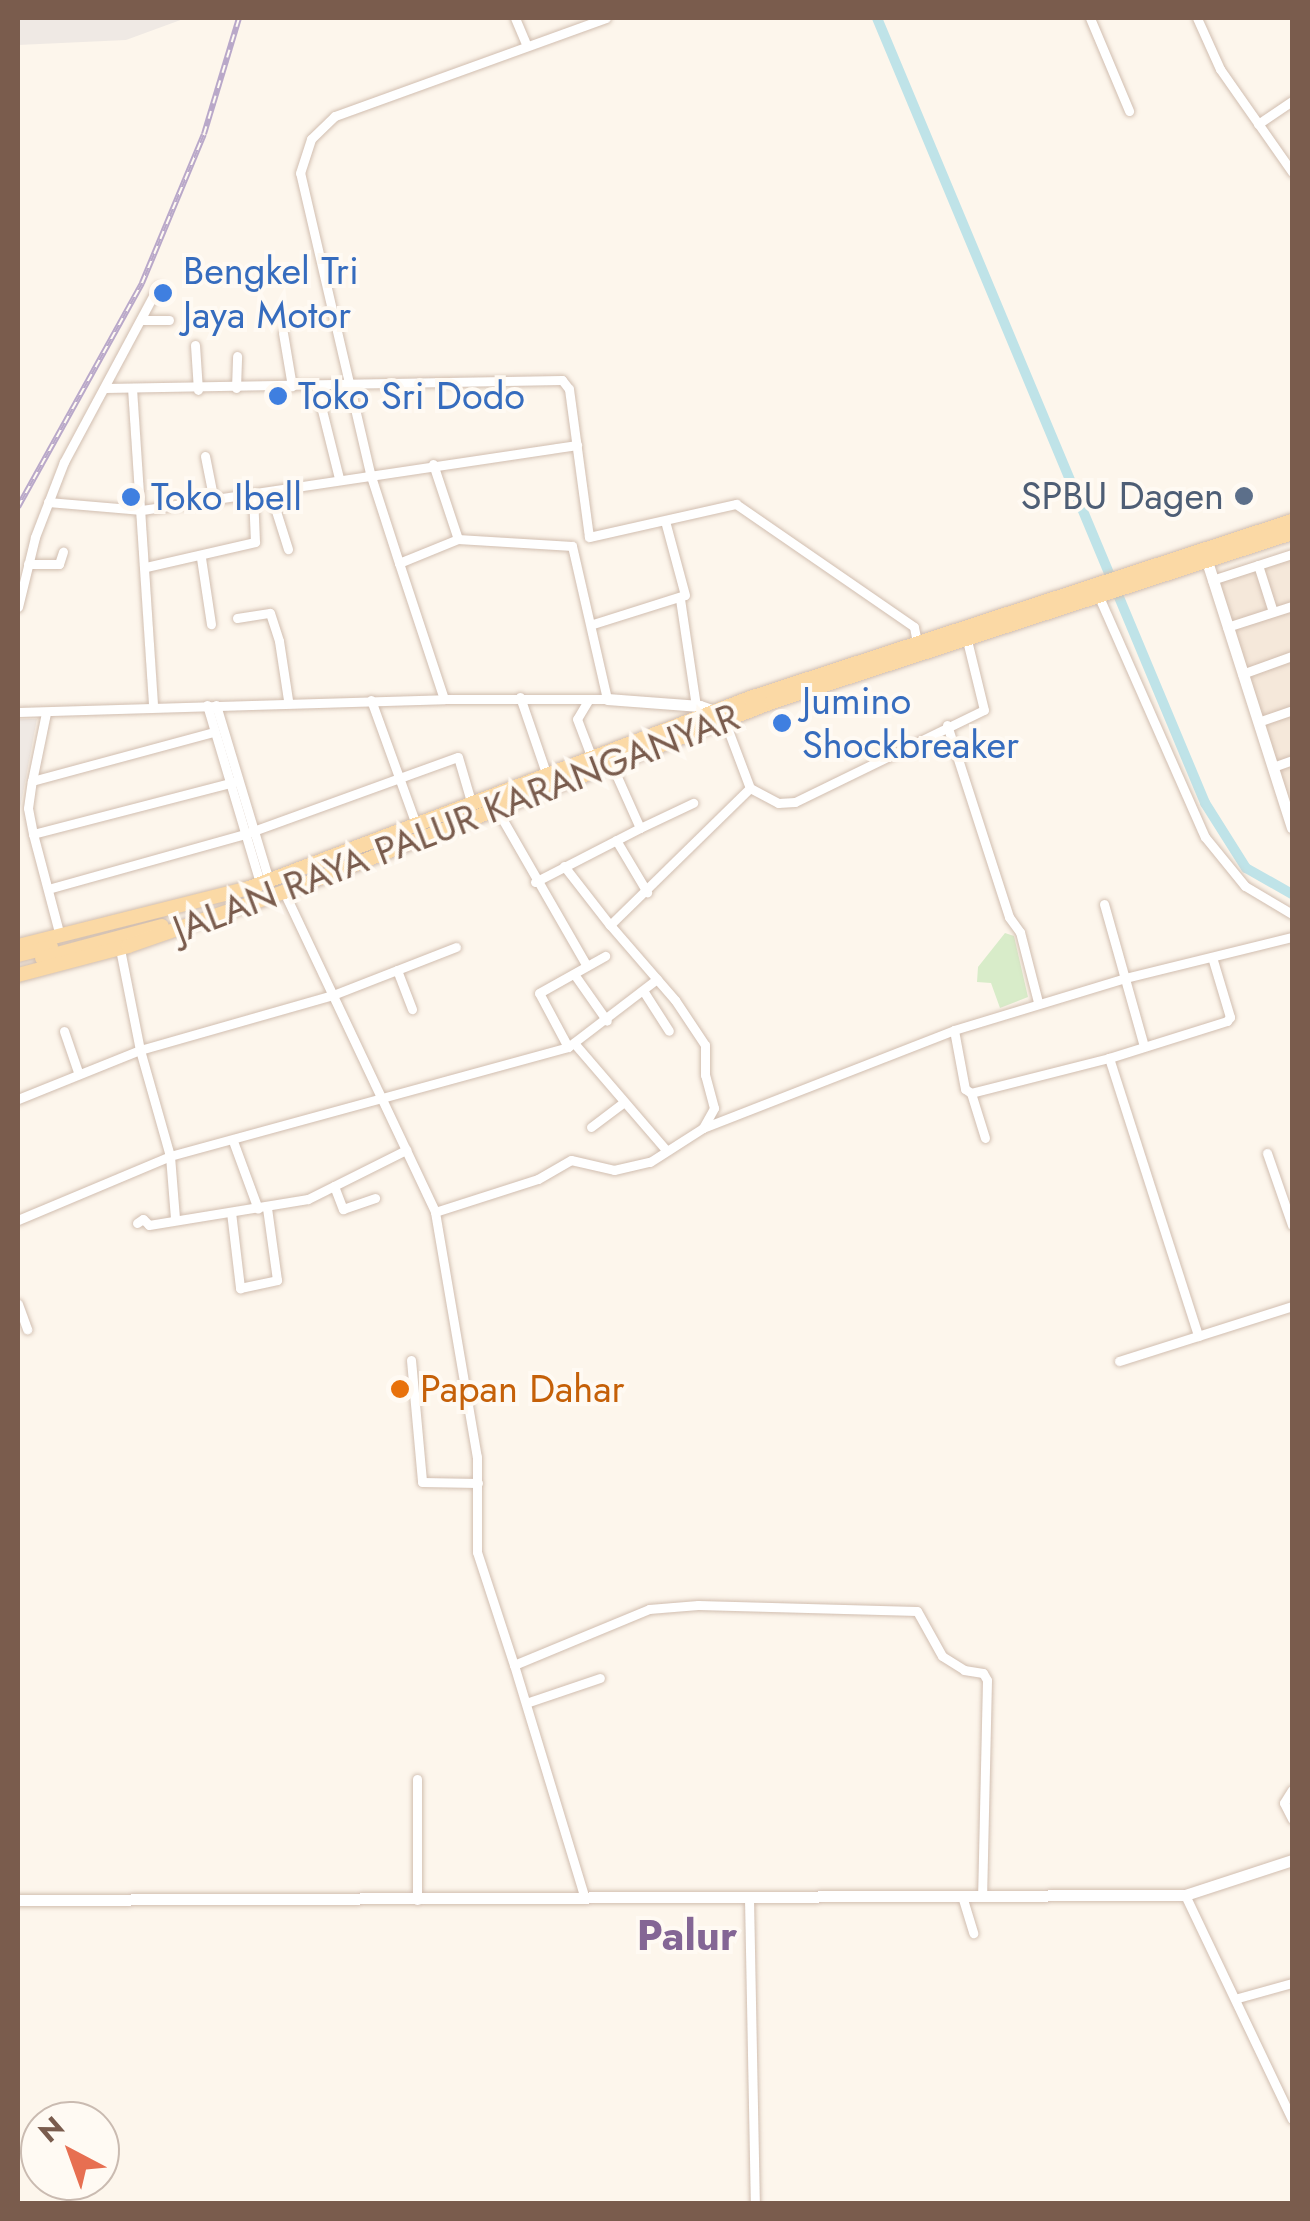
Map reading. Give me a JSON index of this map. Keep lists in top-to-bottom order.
{
  "streets": {
    "main road": ["JALAN RAYA PALUR KARANGANYAR"]
  },
  "districts": ["Palur"],
  "places": [
    "Bengkel Tri Jaya Motor",
    "Toko Sri Dodo",
    "SPBU Dagen",
    "Toko Ibell",
    "Jumino Shockbreaker",
    "Papan Dahar"
  ],
  "north": "top left"
}
